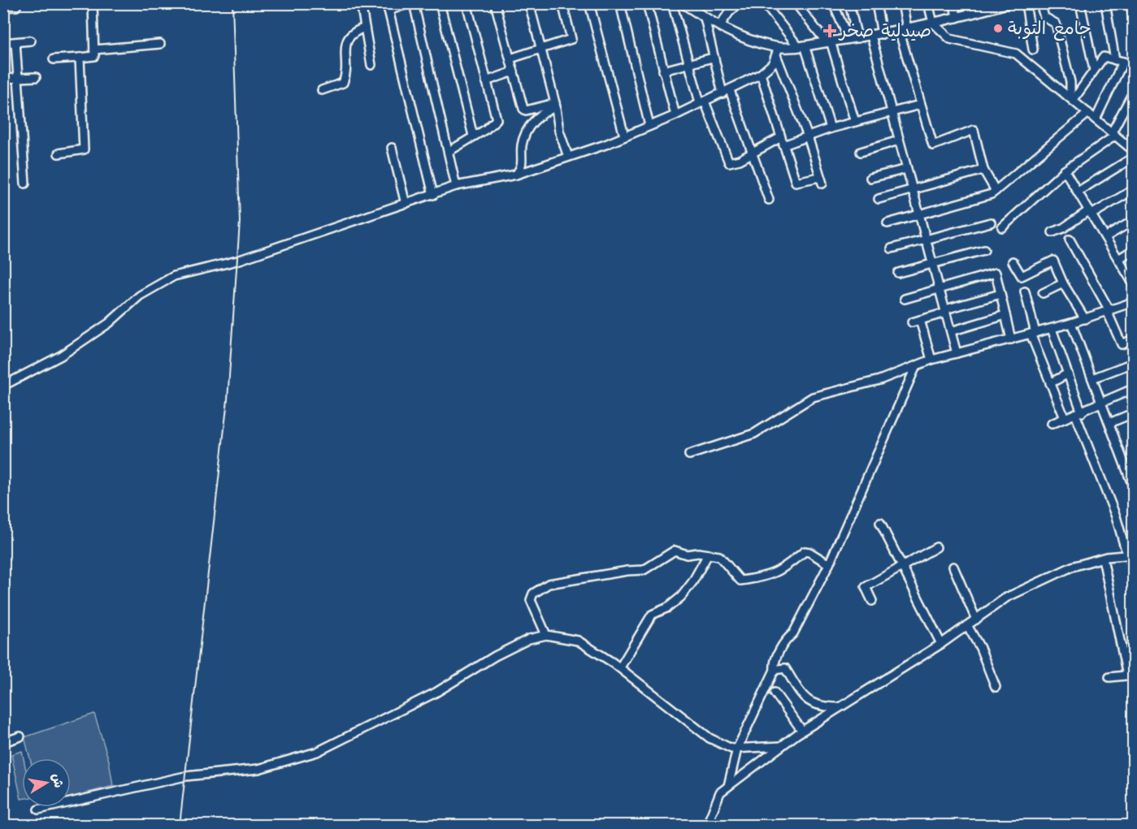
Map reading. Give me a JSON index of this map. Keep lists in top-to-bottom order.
{
  "places": {
    "other": ["جامع التوبة"],
    "health": ["صيدلية صخر"]
  },
  "north": "right"
}
